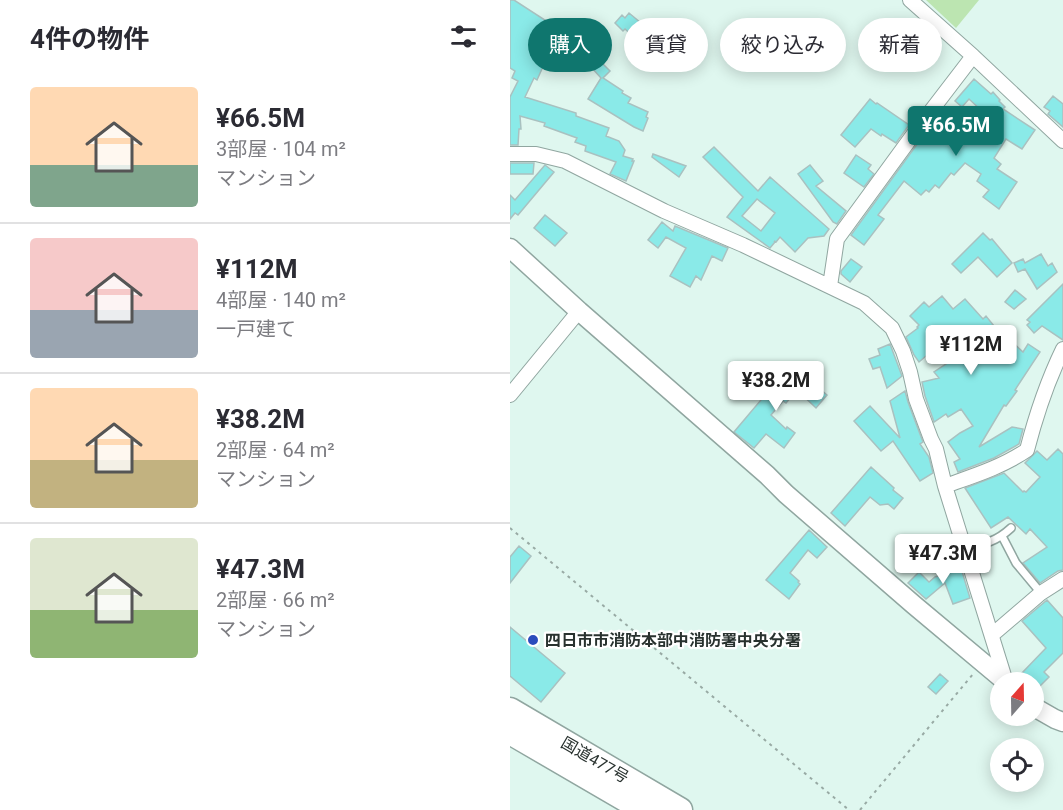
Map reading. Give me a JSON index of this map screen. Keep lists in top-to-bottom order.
{
  "streets": {
    "highway": ["国道477号"]
  },
  "places": ["四日市市消防本部中消防署中央分署"],
  "north": "top",
  "page": {
    "heading": "4件の物件",
    "chip": [
      "購入",
      "賃貸",
      "絞り込み",
      "新着"
    ],
    "list": [
      {
        "name": "¥66.5M",
        "note": "3部屋 · 104 m² · マンション"
      },
      {
        "name": "¥112M",
        "note": "4部屋 · 140 m² · 一戸建て"
      },
      {
        "name": "¥38.2M",
        "note": "2部屋 · 64 m² · マンション"
      },
      {
        "name": "¥47.3M",
        "note": "2部屋 · 66 m² · マンション"
      }
    ],
    "price": [
      "¥66.5M",
      "¥112M",
      "¥38.2M",
      "¥47.3M"
    ]
  }
}
